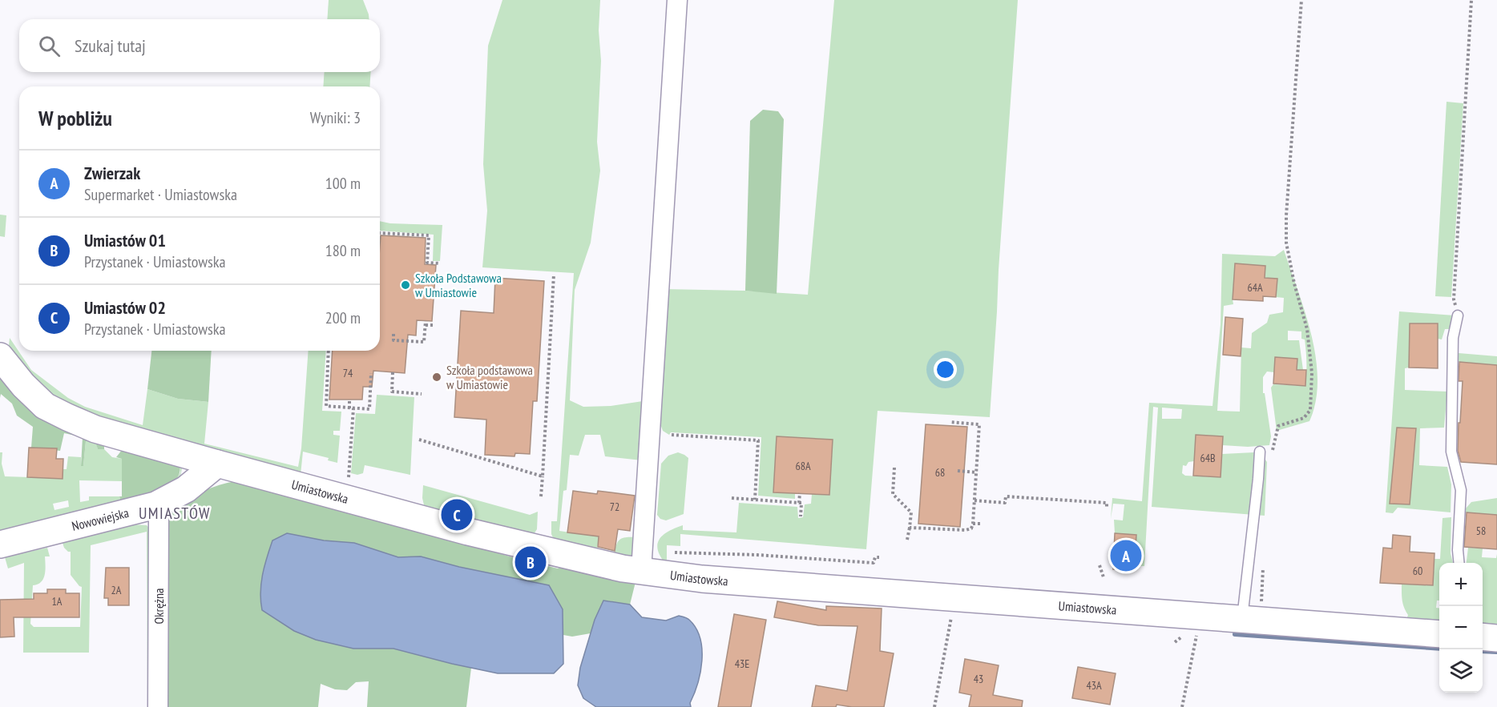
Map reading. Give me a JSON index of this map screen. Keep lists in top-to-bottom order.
{
  "streets": {
    "main road": ["Umiastowska", "Nowowiejska"],
    "street": ["Okrężna"]
  },
  "crossings": [
    ["Umiastowska", "Nowowiejska"],
    ["Nowowiejska", "Okrężna"]
  ],
  "districts": ["UMIASTÓW"],
  "places": ["Szkoła Podstawowa w Umiastowie", "Szkoła podstawowa w Umiastowie"],
  "house_numbers": [
    "64A",
    "74",
    "64B",
    "68A",
    "68",
    "72",
    "58",
    "60",
    "2A",
    "1A",
    "43E",
    "43",
    "43A"
  ],
  "page": {
    "search": "Szukaj tutaj",
    "heading": ["W pobliżu", "Wyniki: 3"],
    "list": [
      {
        "mark": "A",
        "name": "Zwierzak",
        "note": "Supermarket · Umiastowska",
        "value": "100 m"
      },
      {
        "mark": "B",
        "name": "Umiastów 01",
        "note": "Przystanek · Umiastowska",
        "value": "180 m"
      },
      {
        "mark": "C",
        "name": "Umiastów 02",
        "note": "Przystanek · Umiastowska",
        "value": "200 m"
      }
    ],
    "pins": ["C", "A", "B"],
    "map_buttons": ["+", "−"]
  }
}
